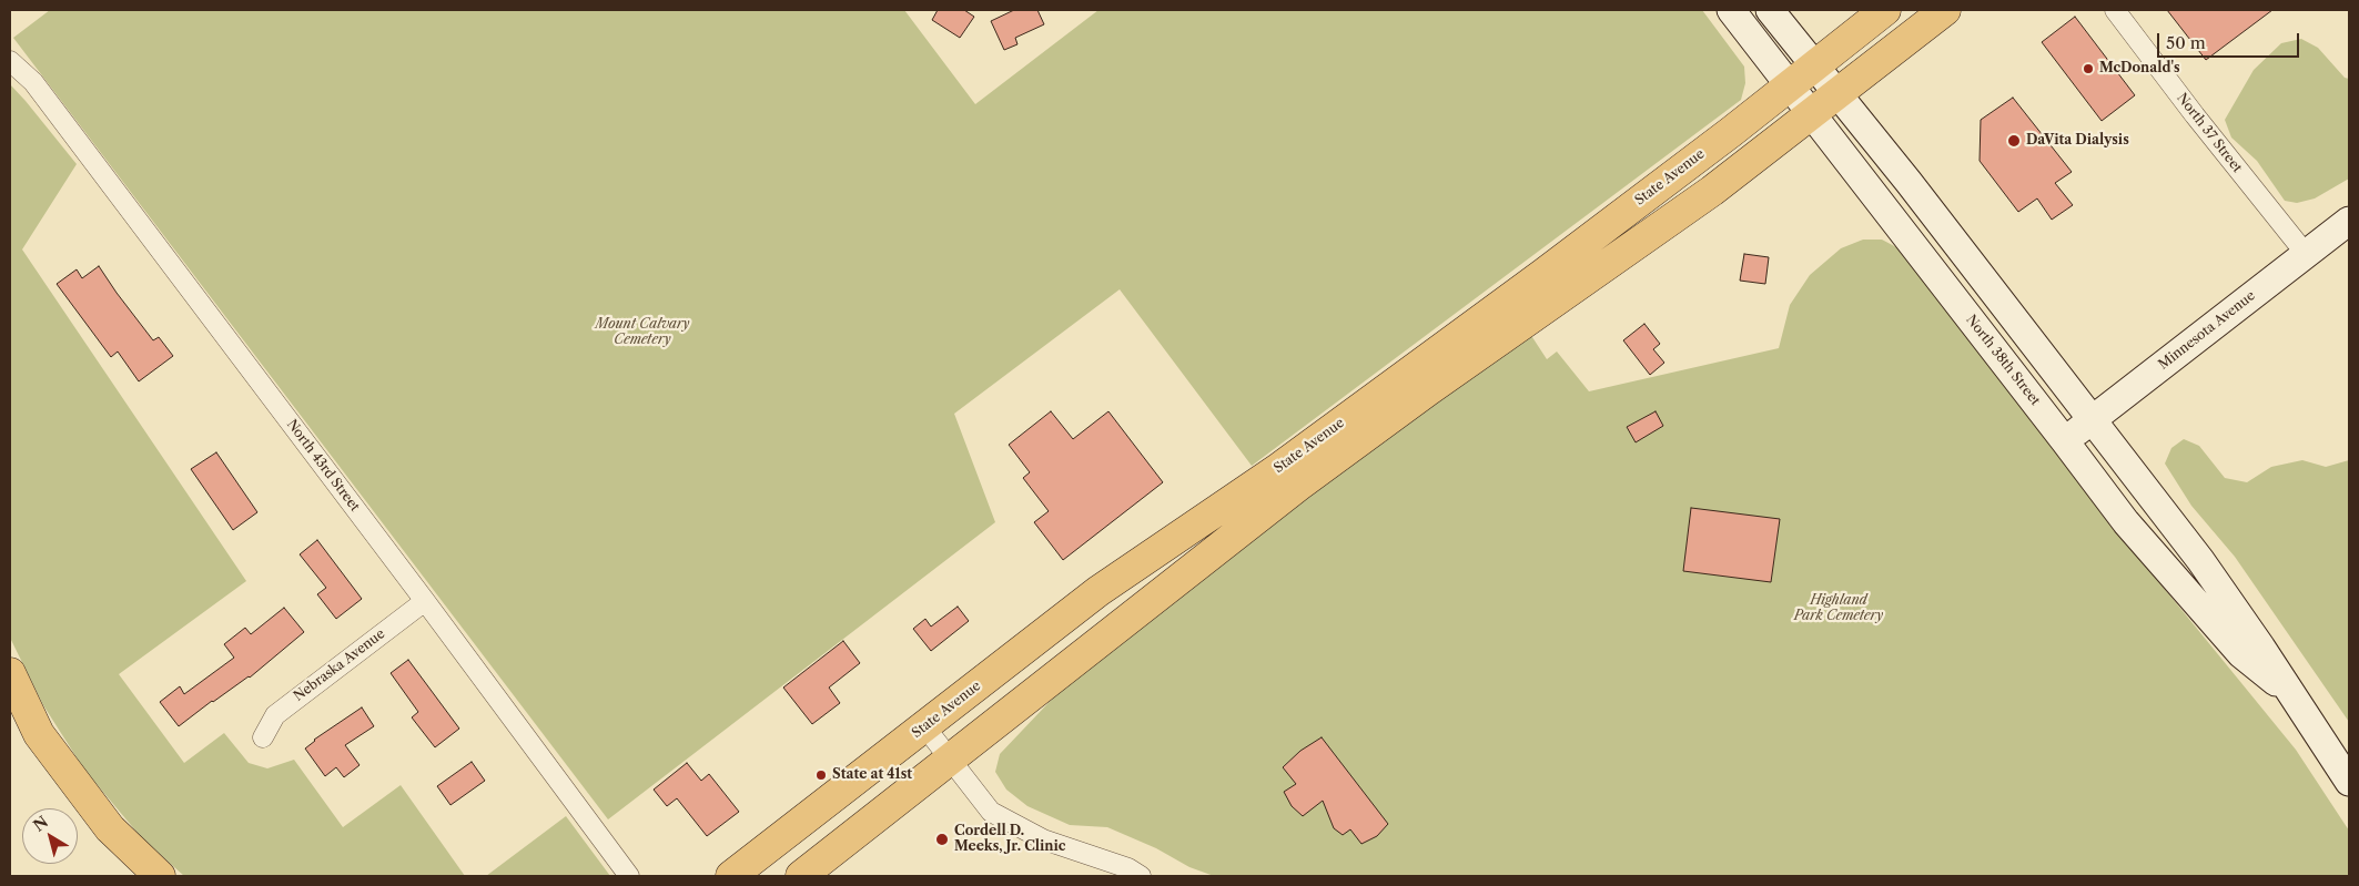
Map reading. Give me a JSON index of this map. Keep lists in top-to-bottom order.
{
  "streets": {
    "main road": ["State Avenue", "Minnesota Avenue", "North 38th Street"],
    "street": ["North 37 Street", "North 43rd Street", "Nebraska Avenue"]
  },
  "crossings": [
    ["North 37 Street", "Minnesota Avenue"],
    ["State Avenue", "North 38th Street"],
    ["Minnesota Avenue", "North 38th Street"],
    ["North 43rd Street", "Nebraska Avenue"]
  ],
  "parks": ["Mount Calvary Cemetery", "Highland Park Cemetery"],
  "places": [
    "McDonald's",
    "DaVita Dialysis",
    "State at 41st",
    "Cordell D. Meeks, Jr. Clinic"
  ],
  "scale_bar": "50 m",
  "north": "top left"
}
